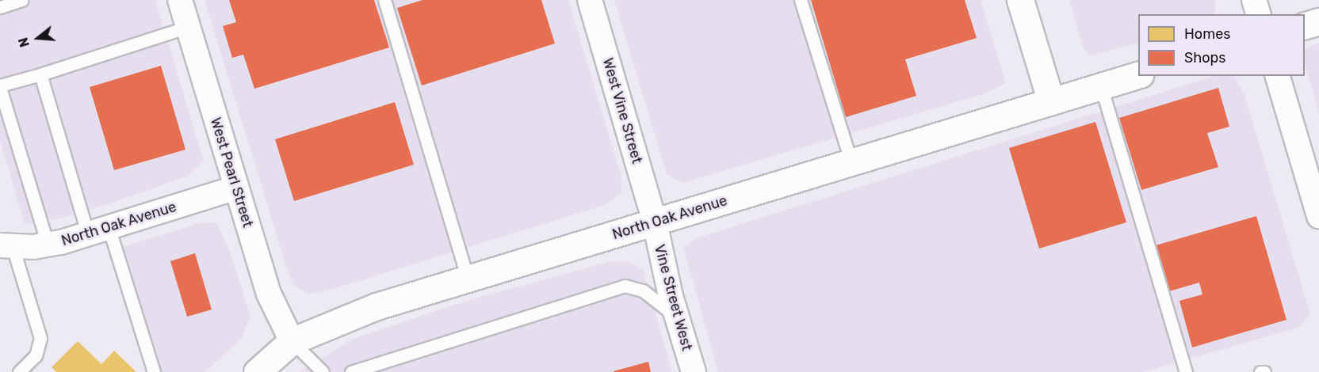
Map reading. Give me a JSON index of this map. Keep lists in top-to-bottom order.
{
  "streets": {
    "main road": ["North Oak Avenue"],
    "street": ["West Vine Street", "West Pearl Street", "Vine Street West"]
  },
  "crossings": [
    ["West Vine Street", "North Oak Avenue"],
    ["West Vine Street", "Vine Street West"],
    ["West Pearl Street", "North Oak Avenue"],
    ["North Oak Avenue", "Vine Street West"]
  ],
  "legend": ["Homes", "Shops"],
  "north": "left"
}
